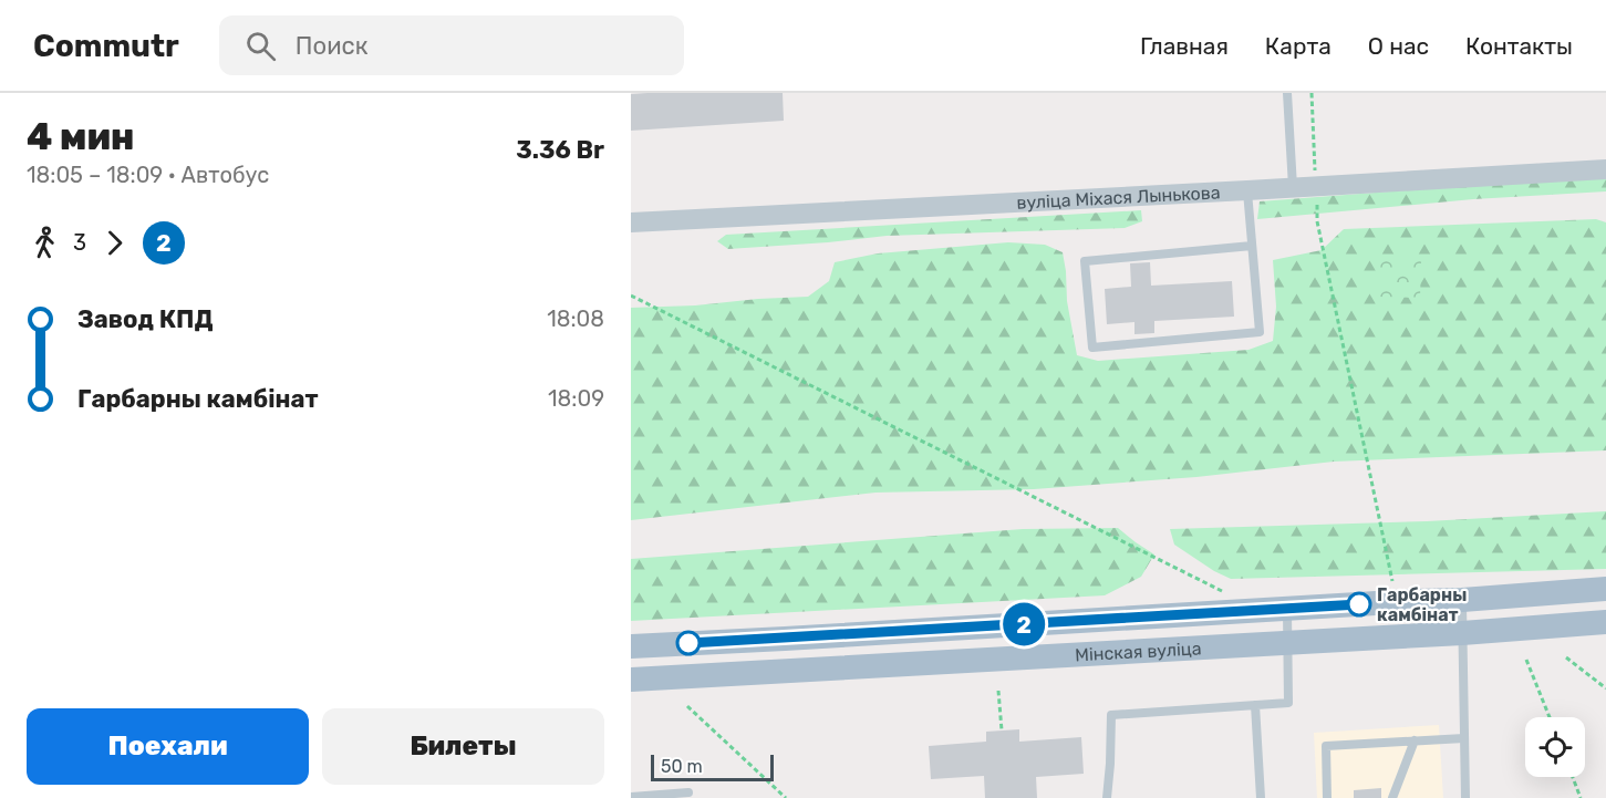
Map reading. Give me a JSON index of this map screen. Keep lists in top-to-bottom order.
{
  "streets": {
    "main road": ["Мінская вуліца"],
    "street": ["вуліца Міхася Лынькова"]
  },
  "places": ["Гарбарны камбінат"],
  "lines": ["bus line 2"],
  "scale_bar": "50 m",
  "page": {
    "header": "Commutr",
    "search": "Поиск",
    "nav": [
      "Главная",
      "Карта",
      "О нас",
      "Контакты"
    ],
    "heading": ["4 мин", "18:05 – 18:09 · Автобус", "3.36 Br"],
    "on_map": "2",
    "legs": ["3", "2"],
    "list": [
      {
        "name": "Завод КПД",
        "value": "18:08"
      },
      {
        "name": "Гарбарны камбінат",
        "value": "18:09"
      }
    ],
    "buttons": ["Поехали", "Билеты"],
    "scale": "50 m"
  }
}
